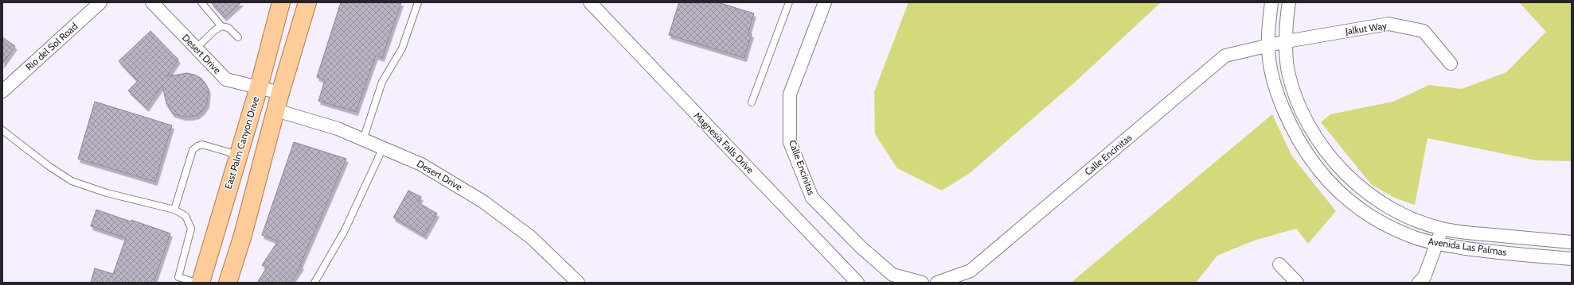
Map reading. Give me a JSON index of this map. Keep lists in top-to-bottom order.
{
  "streets": {
    "main road": ["East Palm Canyon Drive"],
    "street": [
      "Jalkut Way",
      "Rio del Sol Road",
      "Desert Drive",
      "Magnesia Falls Drive",
      "Calle Encinitas",
      "Avenida Las Palmas"
    ]
  },
  "crossings": [
    ["Jalkut Way", "Calle Encinitas"],
    ["Jalkut Way", "Avenida Las Palmas"],
    ["Desert Drive", "East Palm Canyon Drive"],
    ["Calle Encinitas", "Avenida Las Palmas"]
  ]
}
